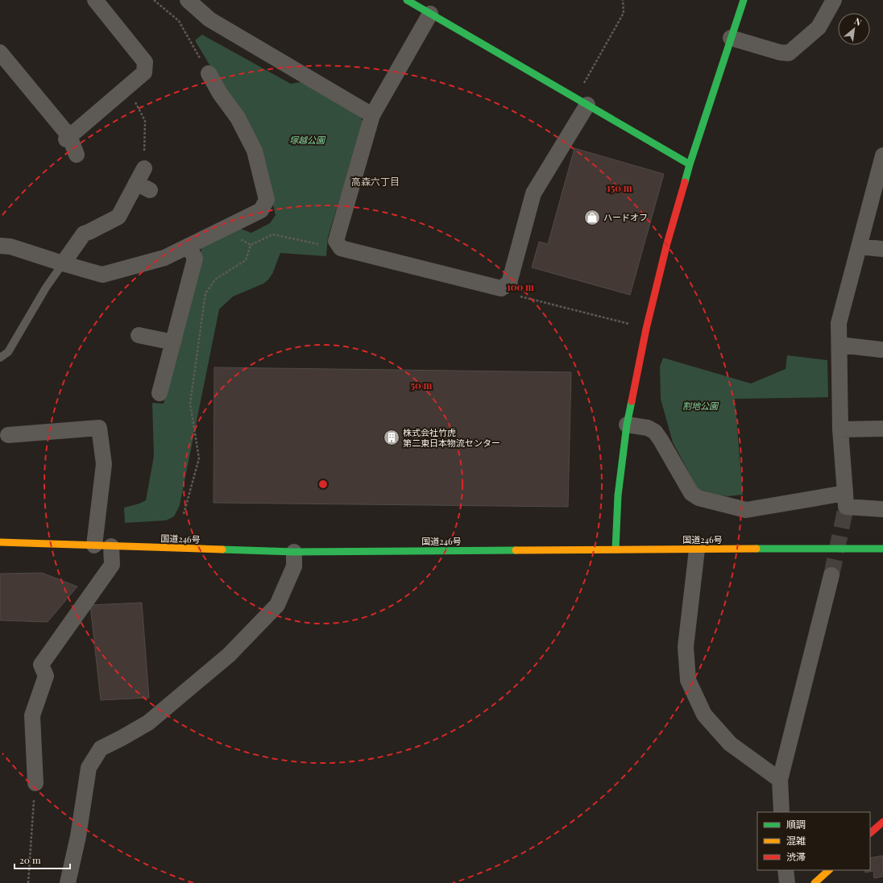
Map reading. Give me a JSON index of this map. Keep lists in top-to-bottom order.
{
  "streets": {
    "main road": ["国道246号"]
  },
  "districts": ["高森六丁目"],
  "parks": ["塚越公園", "割地公園"],
  "places": {
    "shop": ["ハードオフ"],
    "building": ["株式会社竹虎 第二東日本物流センター"]
  },
  "legend": ["順調", "混雑", "渋滞"],
  "scale_bar": "20 m",
  "north": "top right",
  "rings": ["150 m", "100 m", "50 m"]
}
